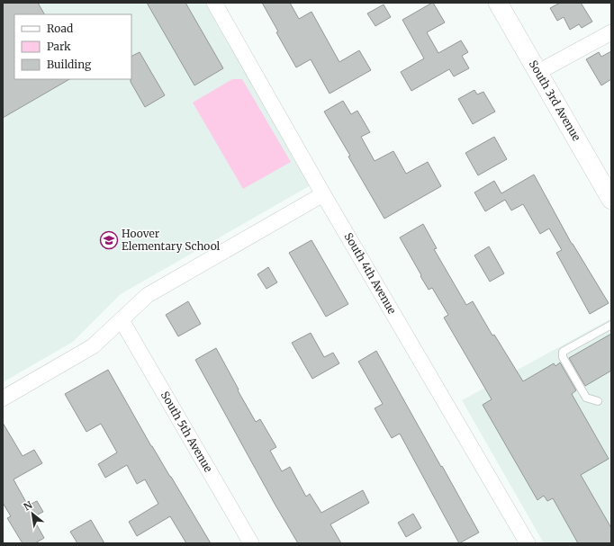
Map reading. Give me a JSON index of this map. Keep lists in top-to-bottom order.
{
  "streets": {
    "street": ["South 3rd Avenue", "South 4th Avenue", "South 5th Avenue"]
  },
  "places": {
    "school or university": ["Hoover Elementary School"]
  },
  "legend": ["Road", "Park", "Building"],
  "north": "top left"
}
